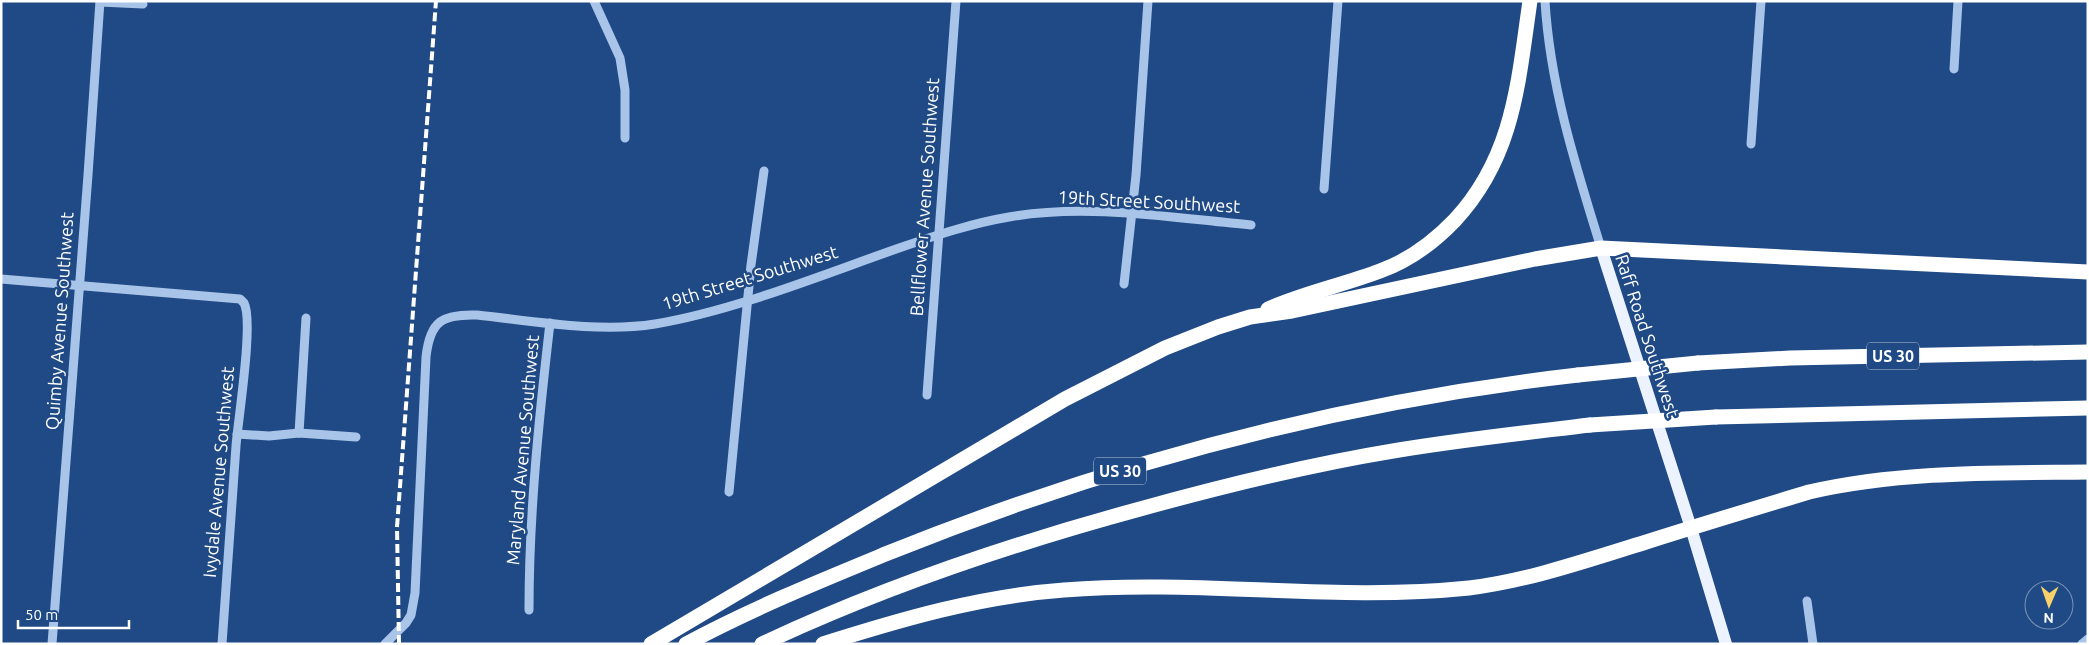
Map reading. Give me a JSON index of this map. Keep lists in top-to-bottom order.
{
  "streets": {
    "highway": ["US 30"],
    "main road": ["Raff Road Southwest"],
    "street": [
      "Bellflower Avenue Southwest",
      "19th Street Southwest",
      "Quimby Avenue Southwest",
      "Maryland Avenue Southwest",
      "Ivydale Avenue Southwest"
    ]
  },
  "crossings": [
    ["Bellflower Avenue Southwest", "19th Street Southwest"],
    ["19th Street Southwest", "Maryland Avenue Southwest"],
    ["Quimby Avenue Southwest", "Ivydale Avenue Southwest"]
  ],
  "scale_bar": "50 m",
  "north": "bottom"
}
